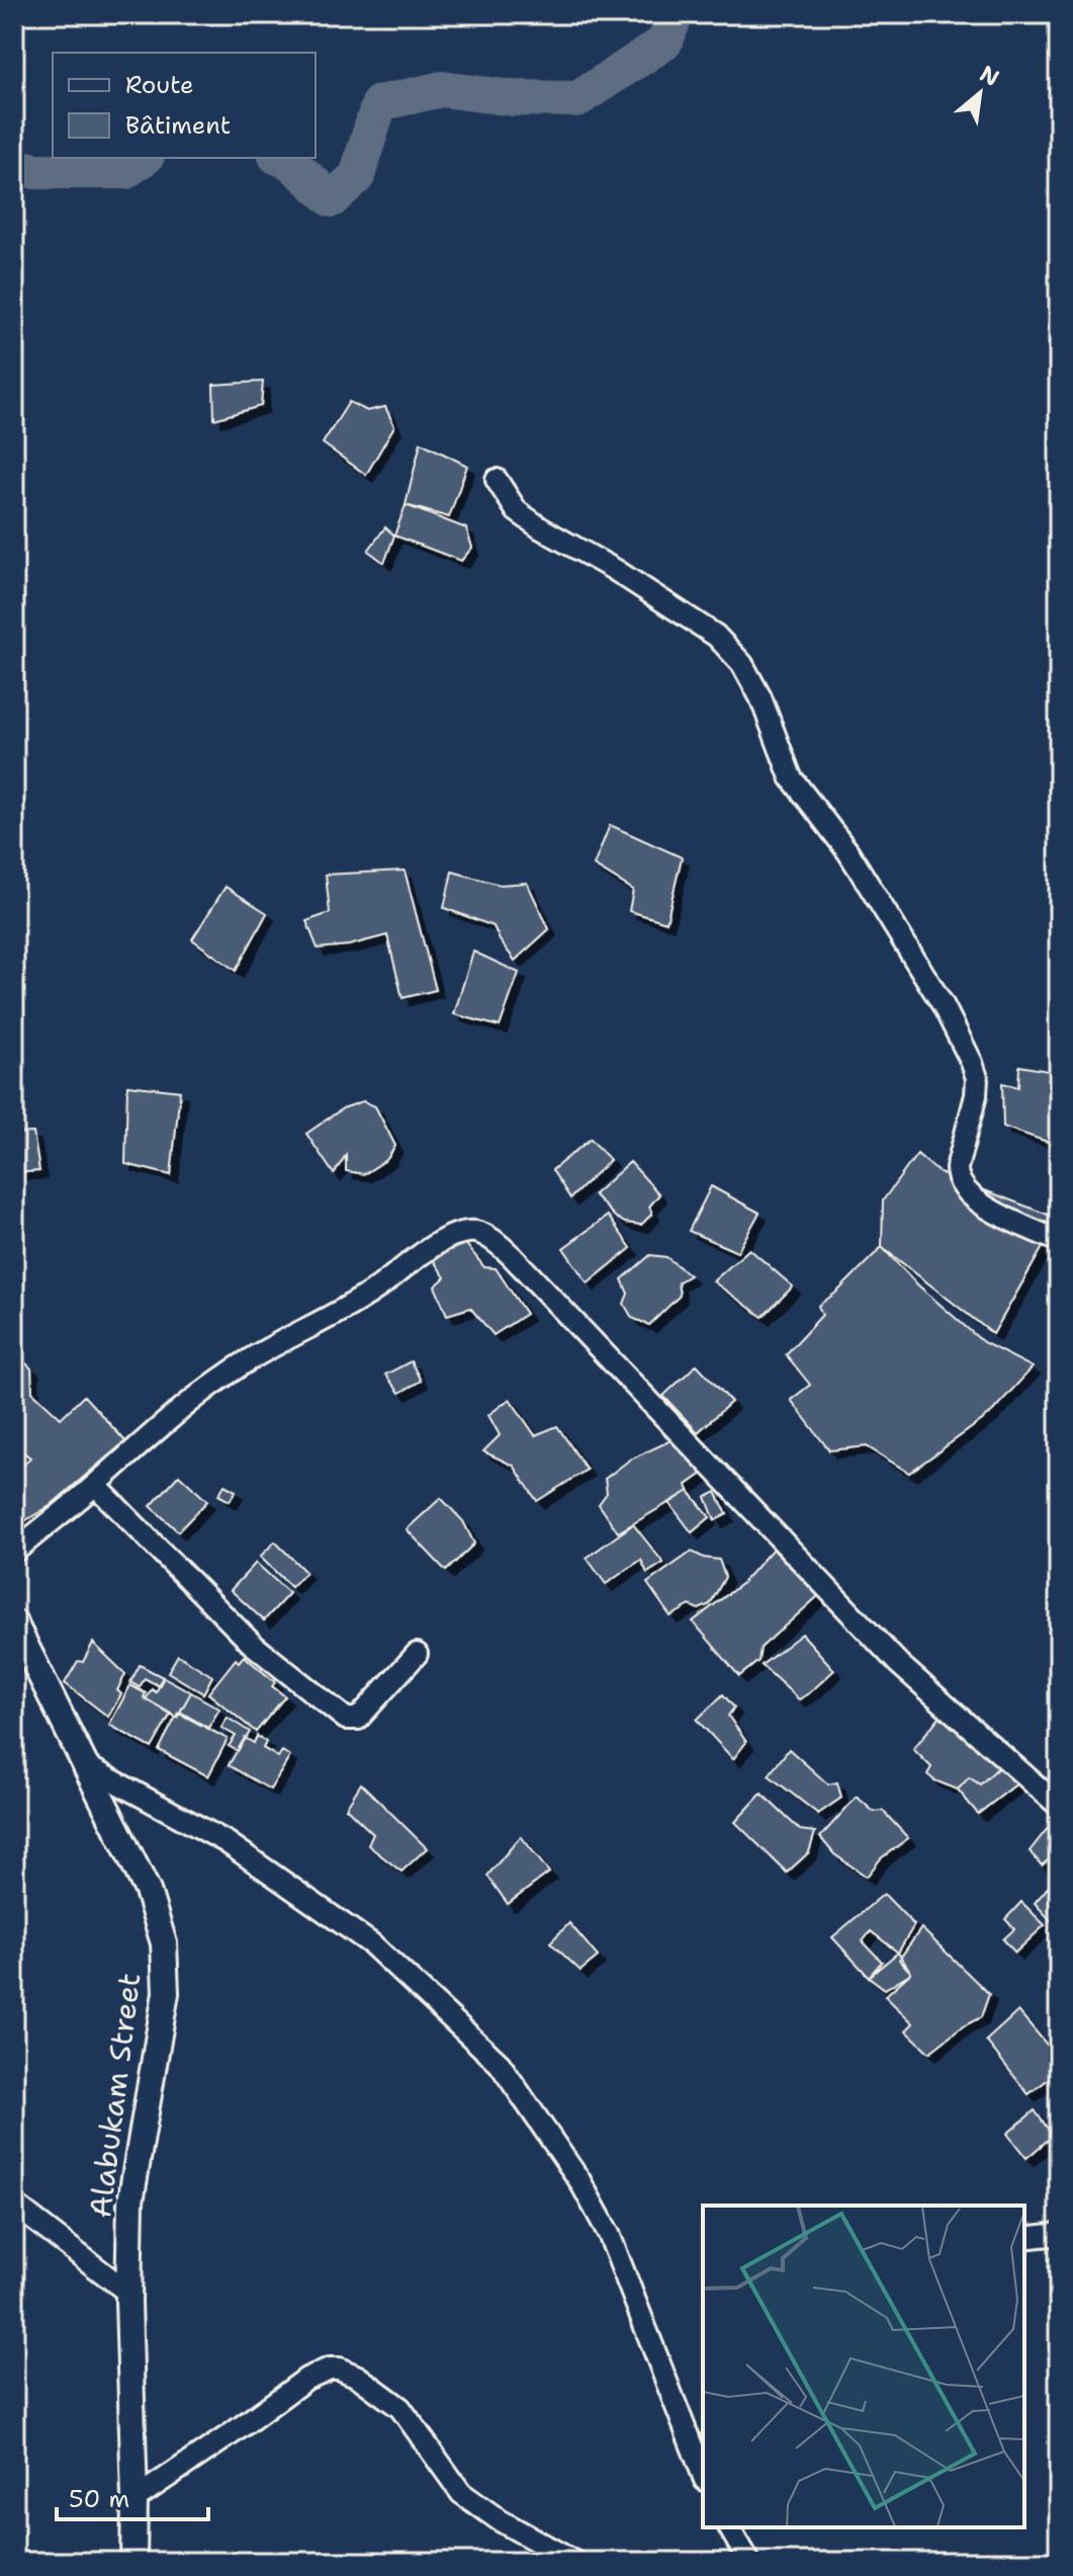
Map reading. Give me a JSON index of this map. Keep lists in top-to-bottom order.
{
  "streets": {
    "street": ["Alabukam Street"]
  },
  "legend": ["Route", "Bâtiment"],
  "scale_bar": "50 m",
  "north": "top right"
}
